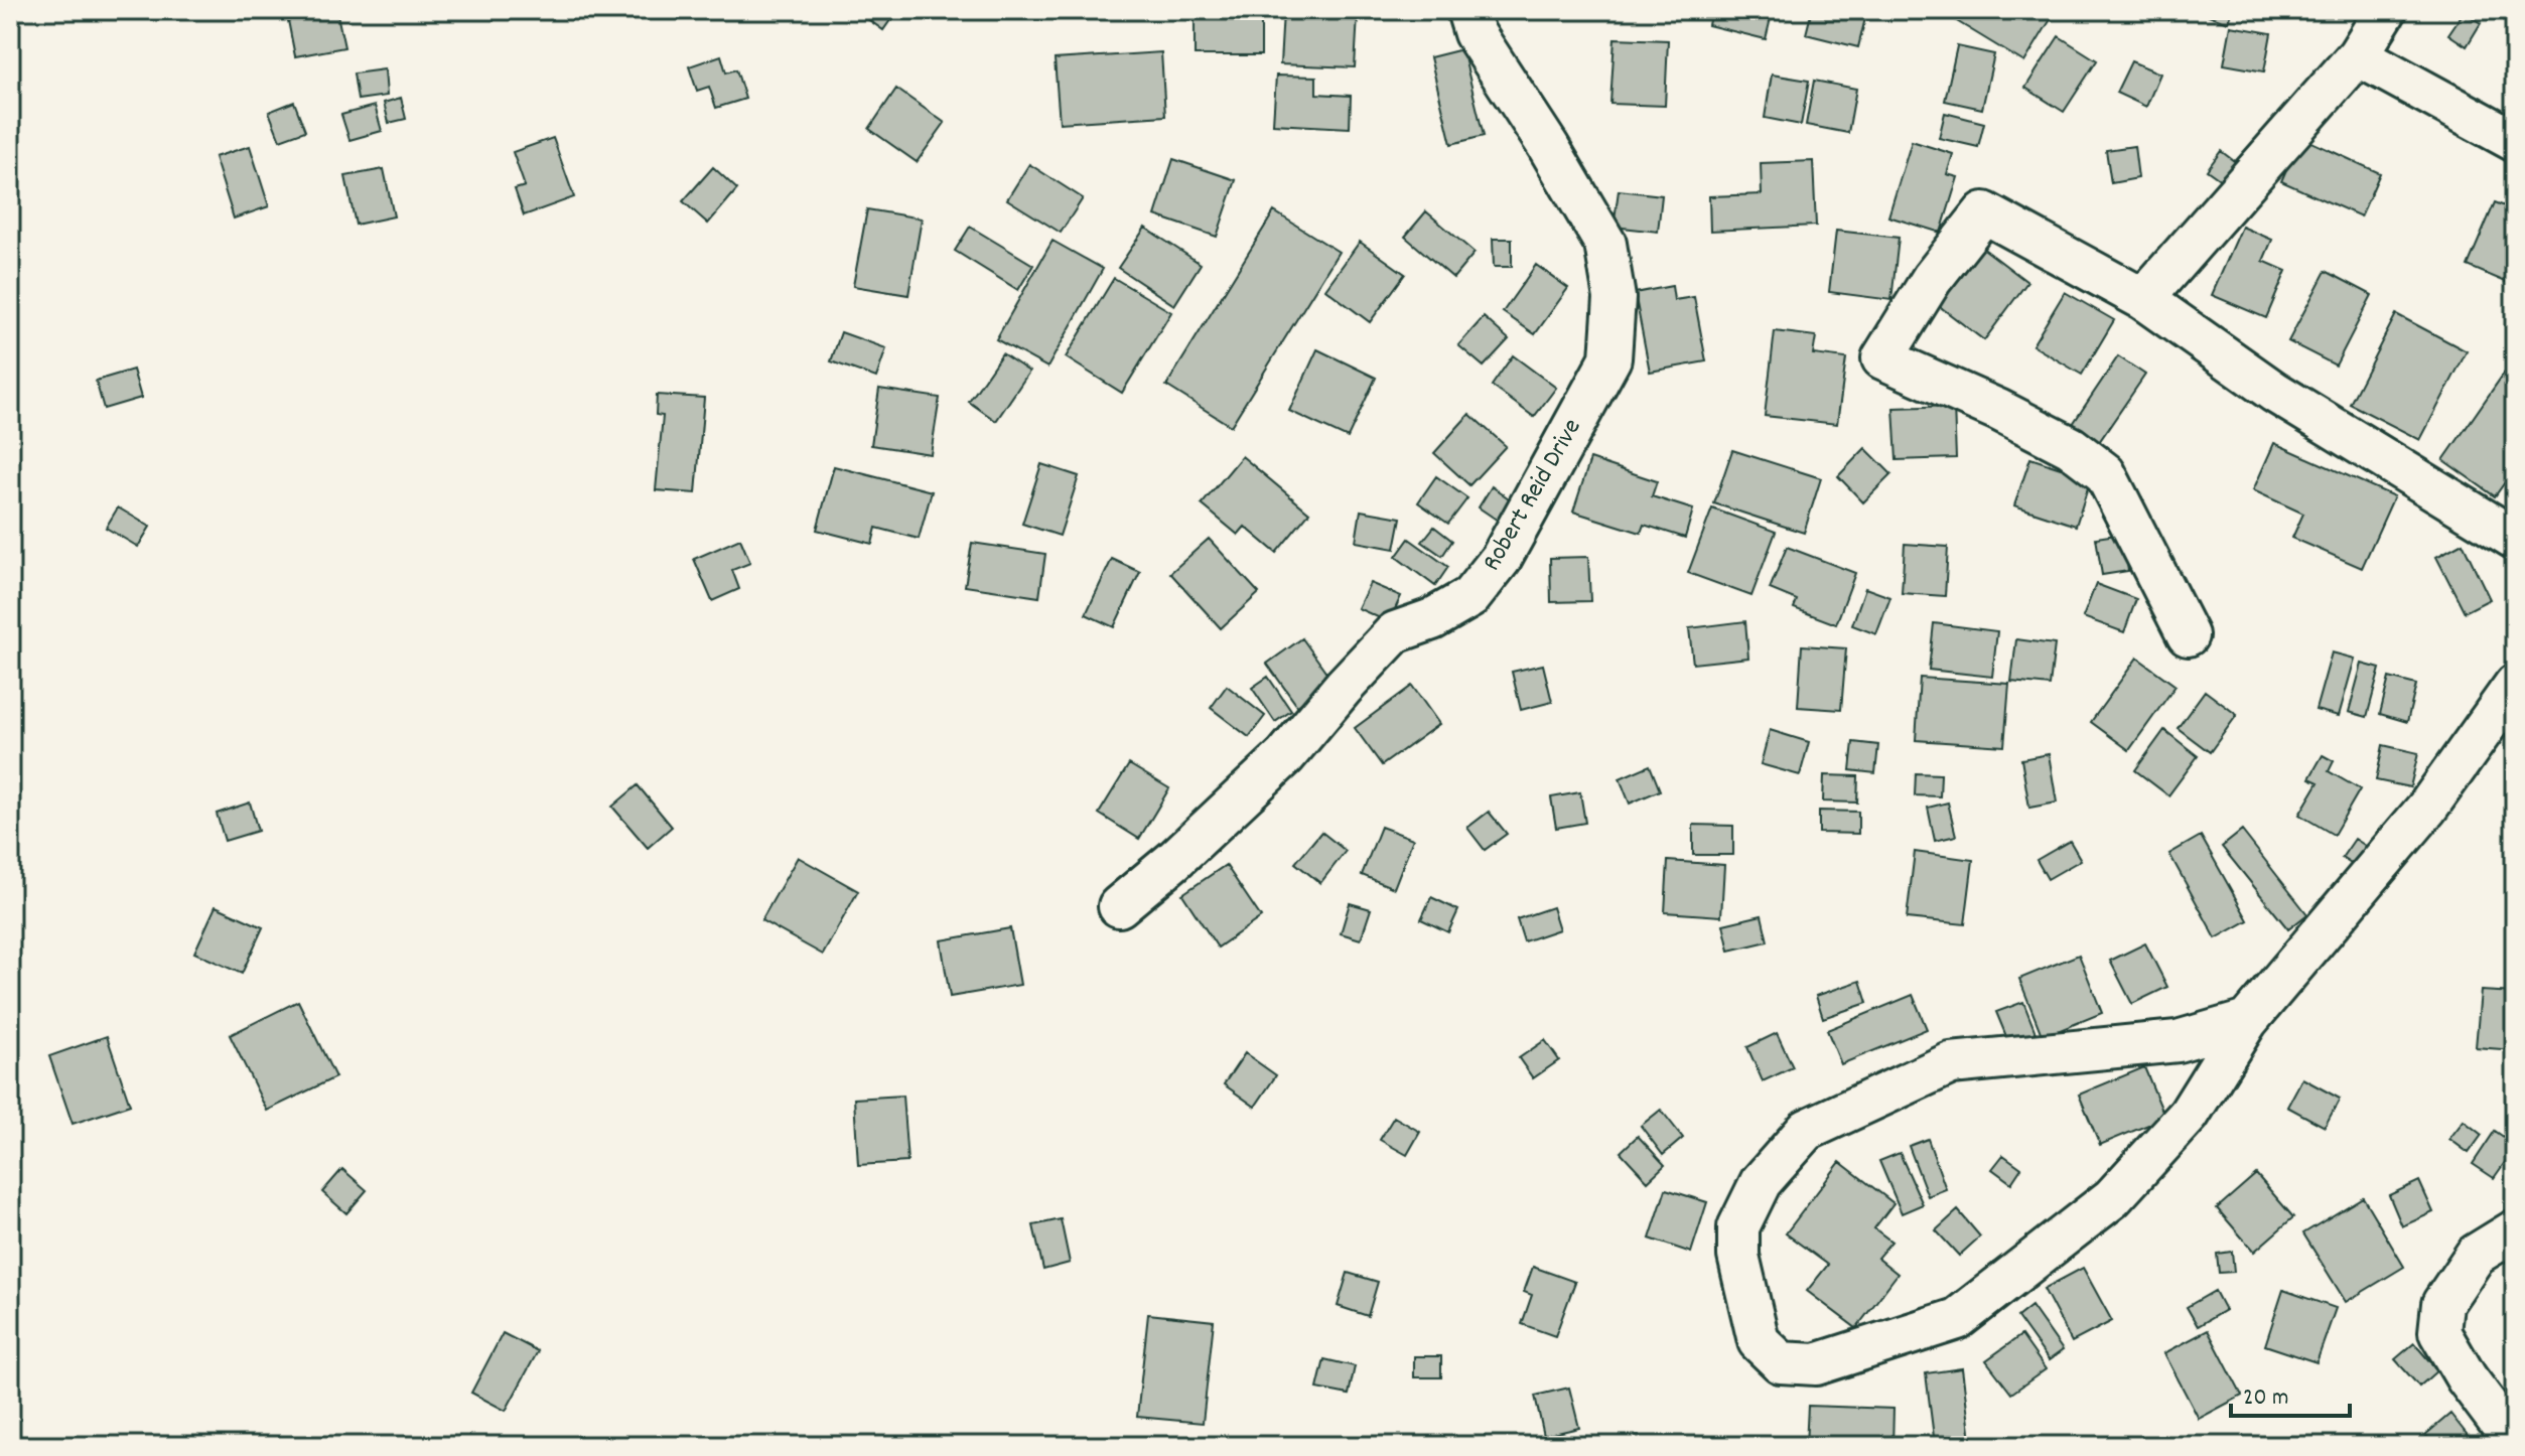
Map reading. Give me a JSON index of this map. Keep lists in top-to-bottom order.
{
  "streets": {
    "street": ["Robert Reid Drive"]
  },
  "scale_bar": "20 m"
}
